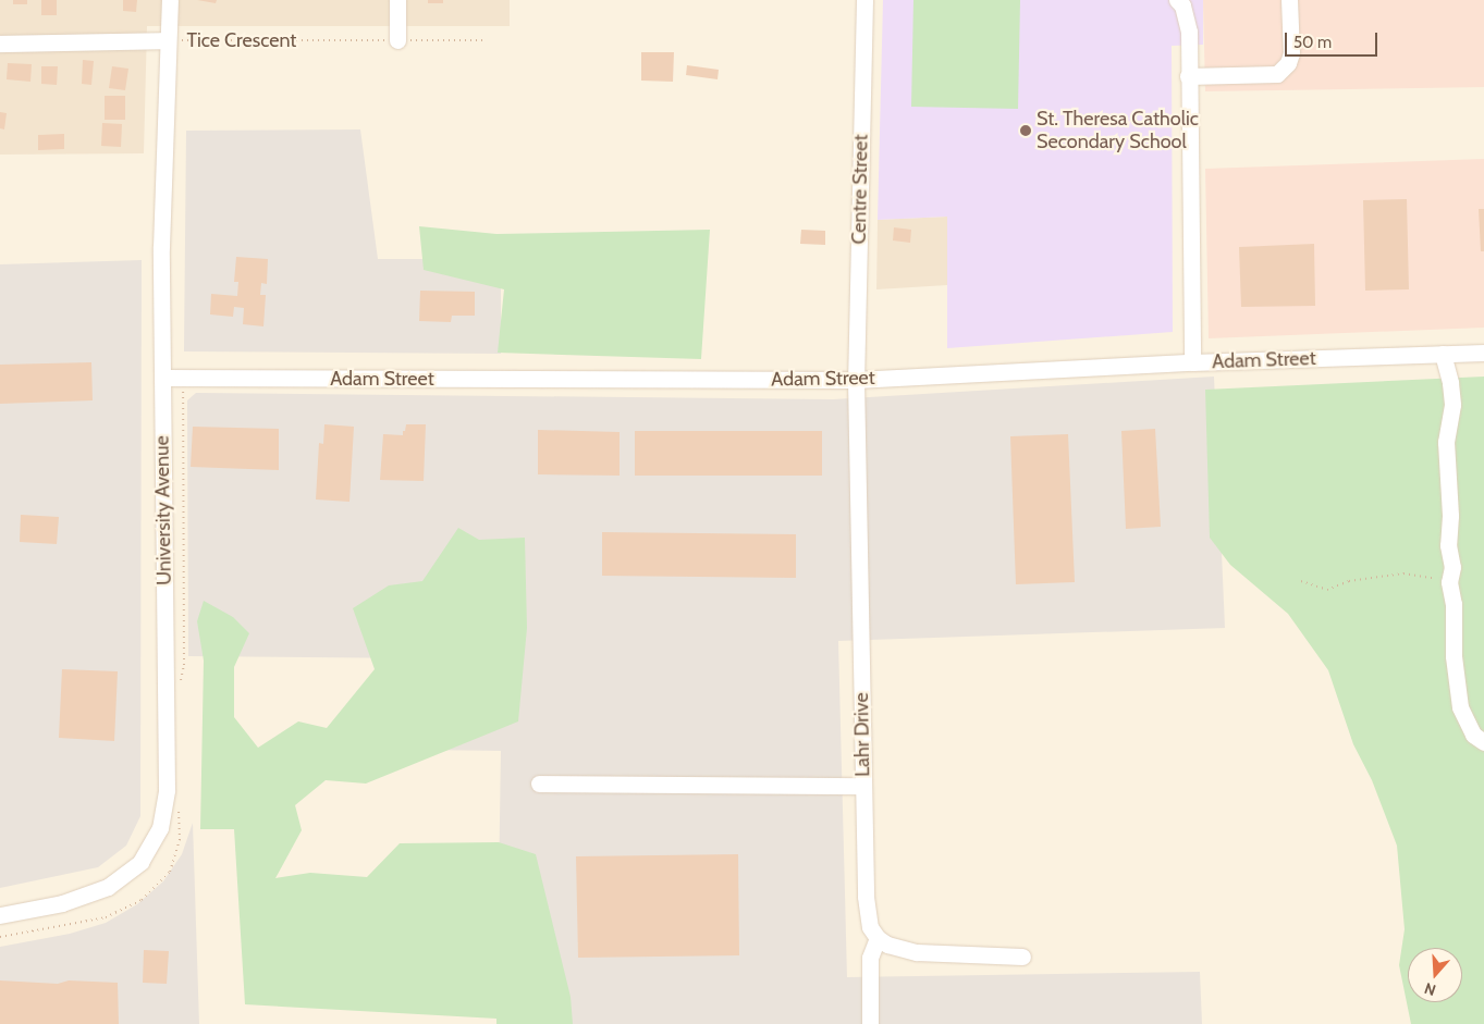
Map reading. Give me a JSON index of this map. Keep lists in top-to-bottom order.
{
  "streets": {
    "street": [
      "Tice Crescent",
      "Centre Street",
      "Adam Street",
      "University Avenue",
      "Lahr Drive"
    ]
  },
  "crossings": [
    ["Tice Crescent", "University Avenue"],
    ["Centre Street", "Adam Street"],
    ["Centre Street", "Lahr Drive"],
    ["Adam Street", "University Avenue"],
    ["Adam Street", "Lahr Drive"]
  ],
  "places": ["St. Theresa Catholic Secondary School"],
  "scale_bar": "50 m",
  "north": "bottom"
}
